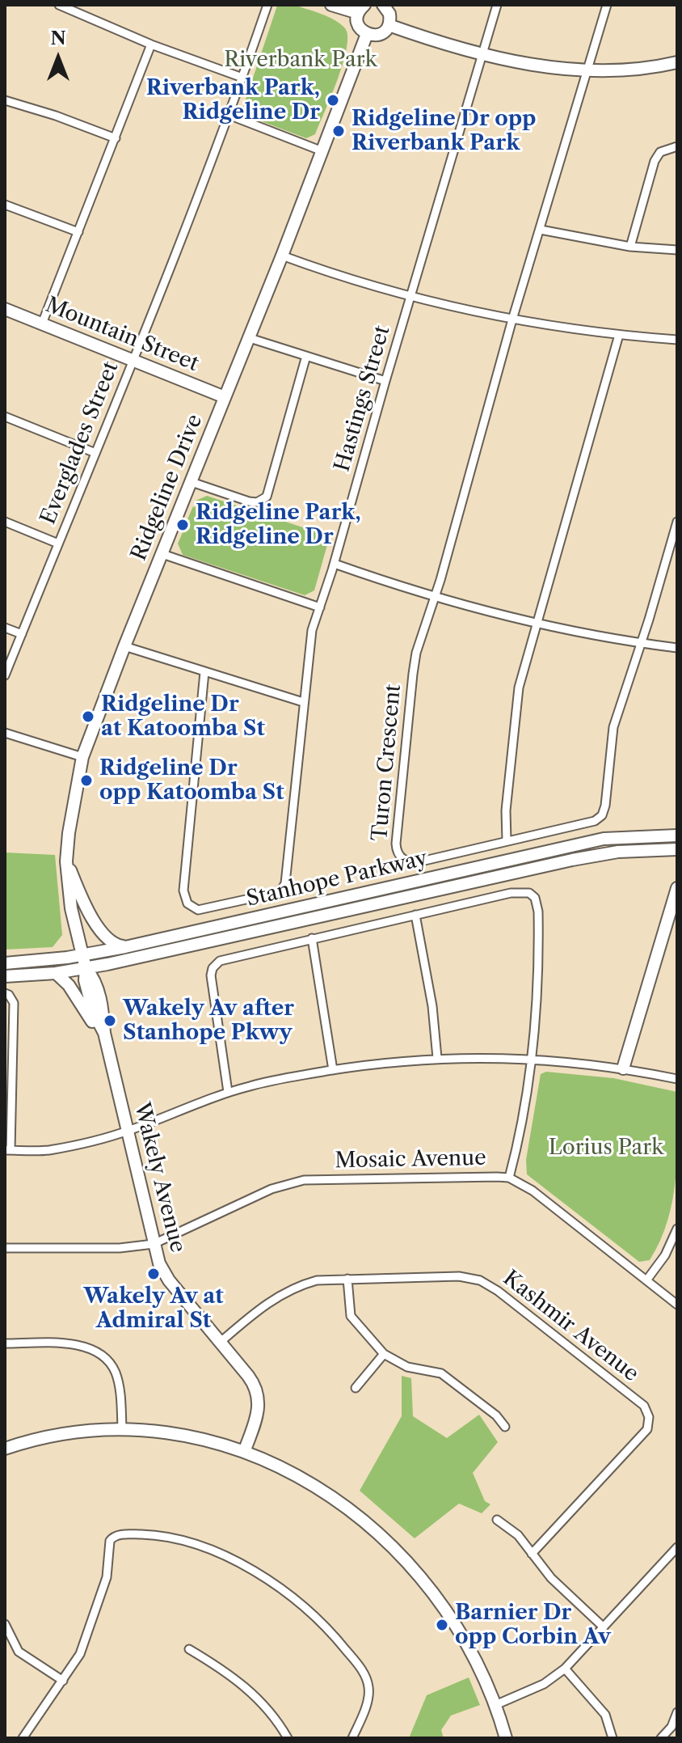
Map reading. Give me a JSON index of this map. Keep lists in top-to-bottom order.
{
  "streets": {
    "street": [
      "Mountain Street",
      "Hastings Street",
      "Everglades Street",
      "Ridgeline Drive",
      "Turon Crescent",
      "Stanhope Parkway",
      "Mosaic Avenue",
      "Wakely Avenue",
      "Kashmir Avenue"
    ]
  },
  "crossings": [
    ["Mountain Street", "Everglades Street"],
    ["Mountain Street", "Ridgeline Drive"],
    ["Ridgeline Drive", "Stanhope Parkway"],
    ["Ridgeline Drive", "Wakely Avenue"],
    ["Stanhope Parkway", "Wakely Avenue"],
    ["Mosaic Avenue", "Wakely Avenue"],
    ["Wakely Avenue", "Kashmir Avenue"]
  ],
  "parks": ["Riverbank Park", "Lorius Park"],
  "places": [
    "Riverbank Park, Ridgeline Dr",
    "Ridgeline Dr opp Riverbank Park",
    "Ridgeline Park, Ridgeline Dr",
    "Ridgeline Dr at Katoomba St",
    "Ridgeline Dr opp Katoomba St",
    "Wakely Av after Stanhope Pkwy",
    "Wakely Av at Admiral St",
    "Barnier Dr opp Corbin Av"
  ],
  "north": "top"
}
